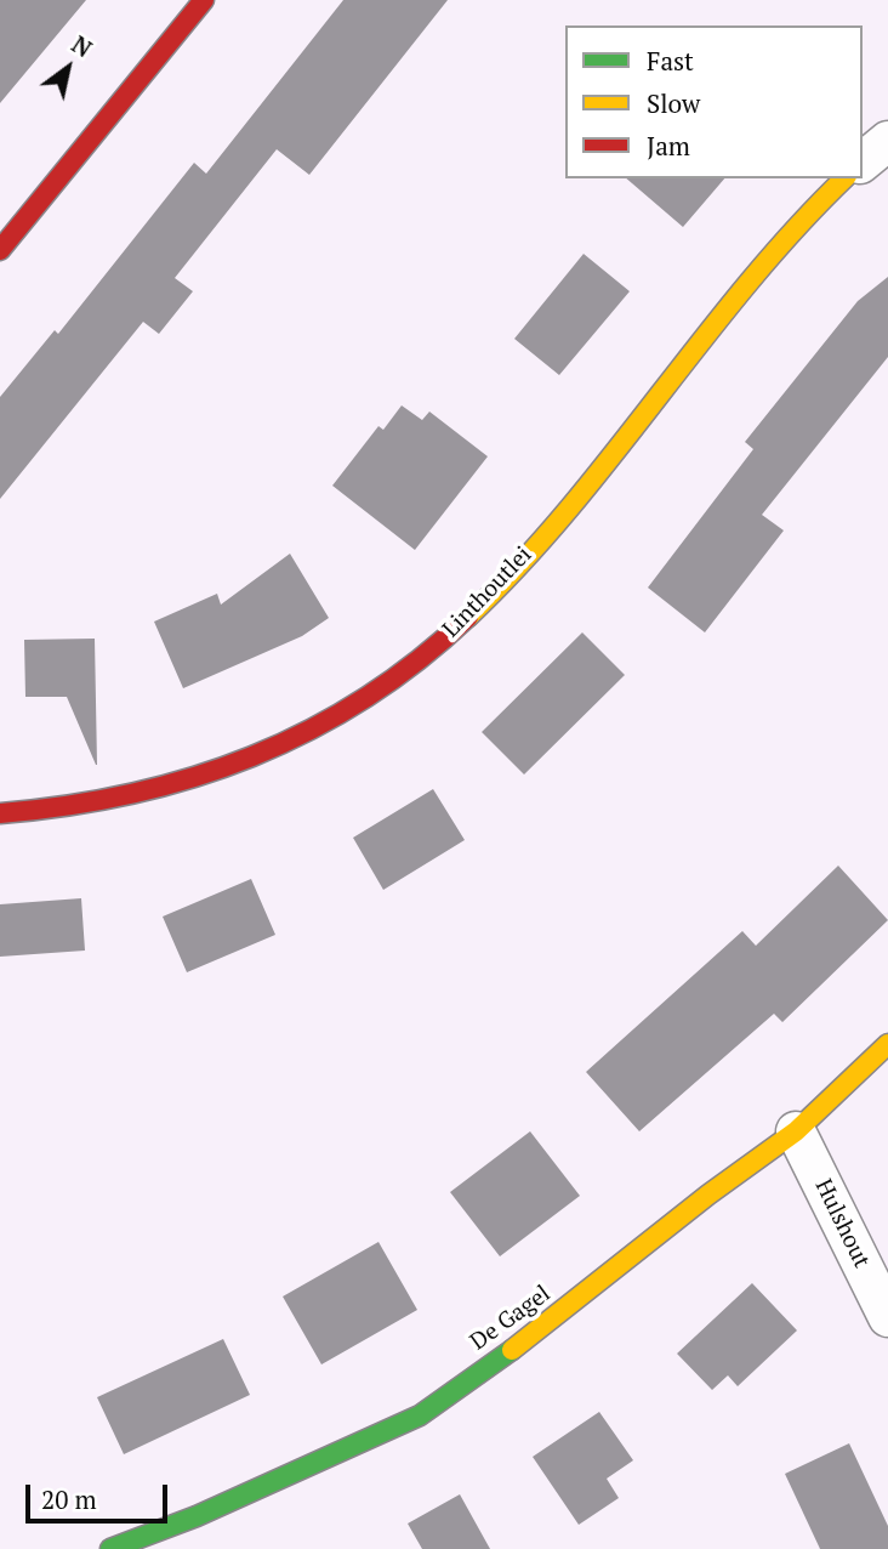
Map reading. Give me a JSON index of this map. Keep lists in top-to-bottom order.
{
  "streets": {
    "street": ["Linthoutlei", "Hulshout", "De Gagel"]
  },
  "crossings": [
    ["Hulshout", "De Gagel"]
  ],
  "legend": ["Fast", "Slow", "Jam"],
  "scale_bar": "20 m",
  "north": "top right"
}
